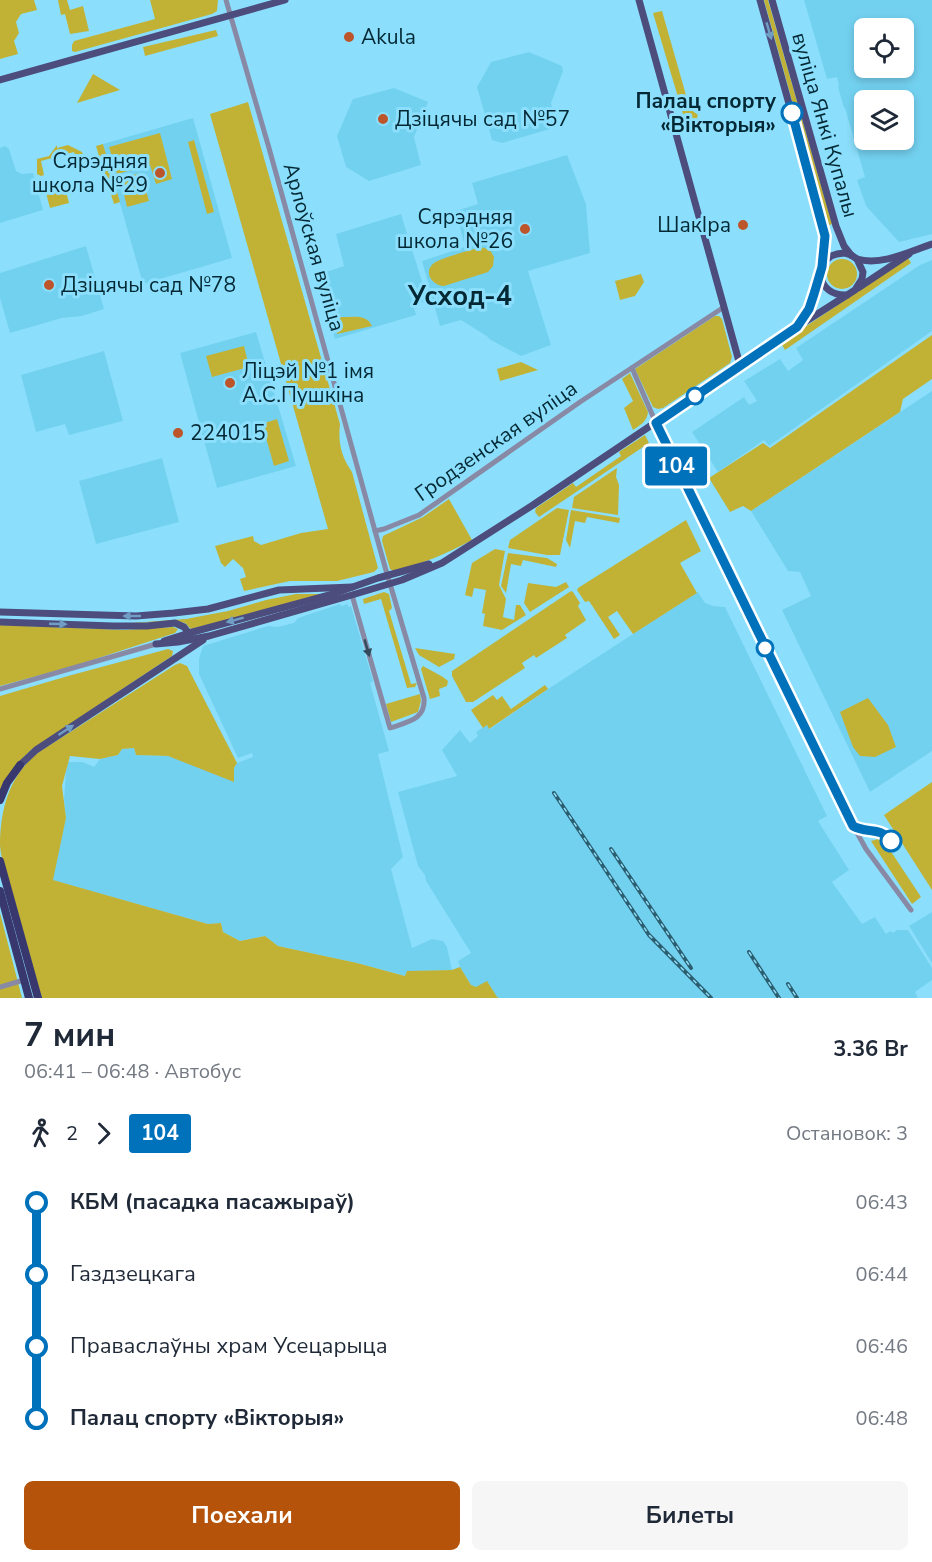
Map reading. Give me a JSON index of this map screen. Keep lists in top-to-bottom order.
{
  "streets": {
    "main road": ["вуліца Янкі Купалы"],
    "street": ["Арлоўская вуліца", "Гродзенская вуліца"]
  },
  "crossings": [
    ["Арлоўская вуліца", "Гродзенская вуліца"]
  ],
  "districts": ["Усход-4"],
  "places": [
    "Akula",
    "Палац спорту «Вікторыя»",
    "Дзіцячы сад №57",
    "Сярэдняя школа №29",
    "ШакІра",
    "Сярэдняя школа №26",
    "Дзіцячы сад №78",
    "Ліцэй №1 імя А.С.Пушкіна",
    "224015"
  ],
  "lines": ["bus line 104"],
  "page": {
    "on_map": "104",
    "heading": ["7 мин", "06:41 – 06:48 · Автобус", "3.36 Br"],
    "legs": ["2", "104", "Остановок: 3"],
    "list": [
      {
        "name": "КБМ (пасадка пасажыраў)",
        "value": "06:43"
      },
      {
        "name": "Газдзецкага",
        "value": "06:44"
      },
      {
        "name": "Праваслаўны храм Усецарыца",
        "value": "06:46"
      },
      {
        "name": "Палац спорту «Вікторыя»",
        "value": "06:48"
      }
    ],
    "buttons": ["Поехали", "Билеты"]
  }
}
